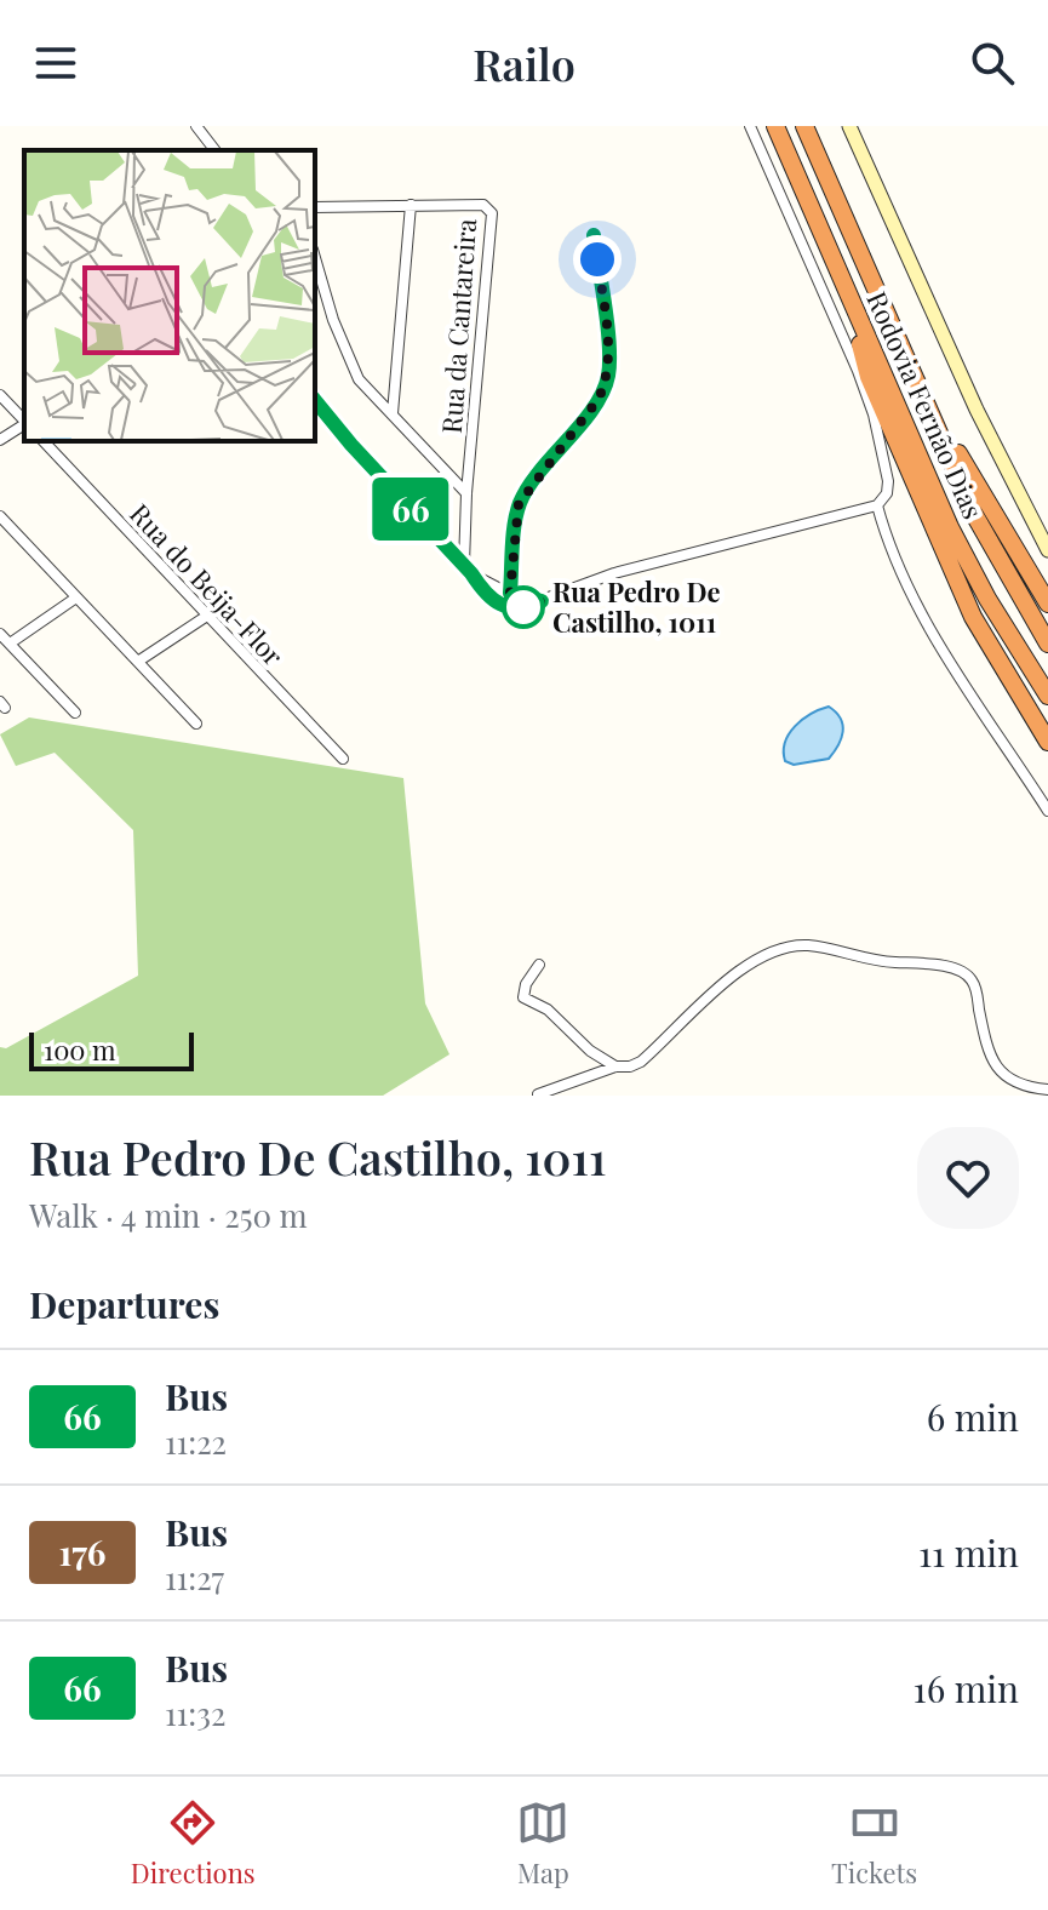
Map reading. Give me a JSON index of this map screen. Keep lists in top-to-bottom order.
{
  "streets": {
    "highway": ["Rodovia Fernão Dias"],
    "street": ["Rua da Cantareira", "Rua do Beija-Flor"]
  },
  "places": ["Rua Pedro De Castilho, 1011"],
  "lines": ["bus line 66"],
  "scale_bar": "100 m",
  "page": {
    "header": "Railo",
    "on_map": "66",
    "scale": "100 m",
    "heading": [
      ["Rua Pedro De Castilho, 1011", "Walk · 4 min · 250 m"],
      "Departures"
    ],
    "list": [
      {
        "mark": "66",
        "name": "Bus",
        "note": "11:22",
        "value": "6 min"
      },
      {
        "mark": "176",
        "name": "Bus",
        "note": "11:27",
        "value": "11 min"
      },
      {
        "mark": "66",
        "name": "Bus",
        "note": "11:32",
        "value": "16 min"
      }
    ],
    "tabs": ["Directions", "Map", "Tickets"]
  }
}
